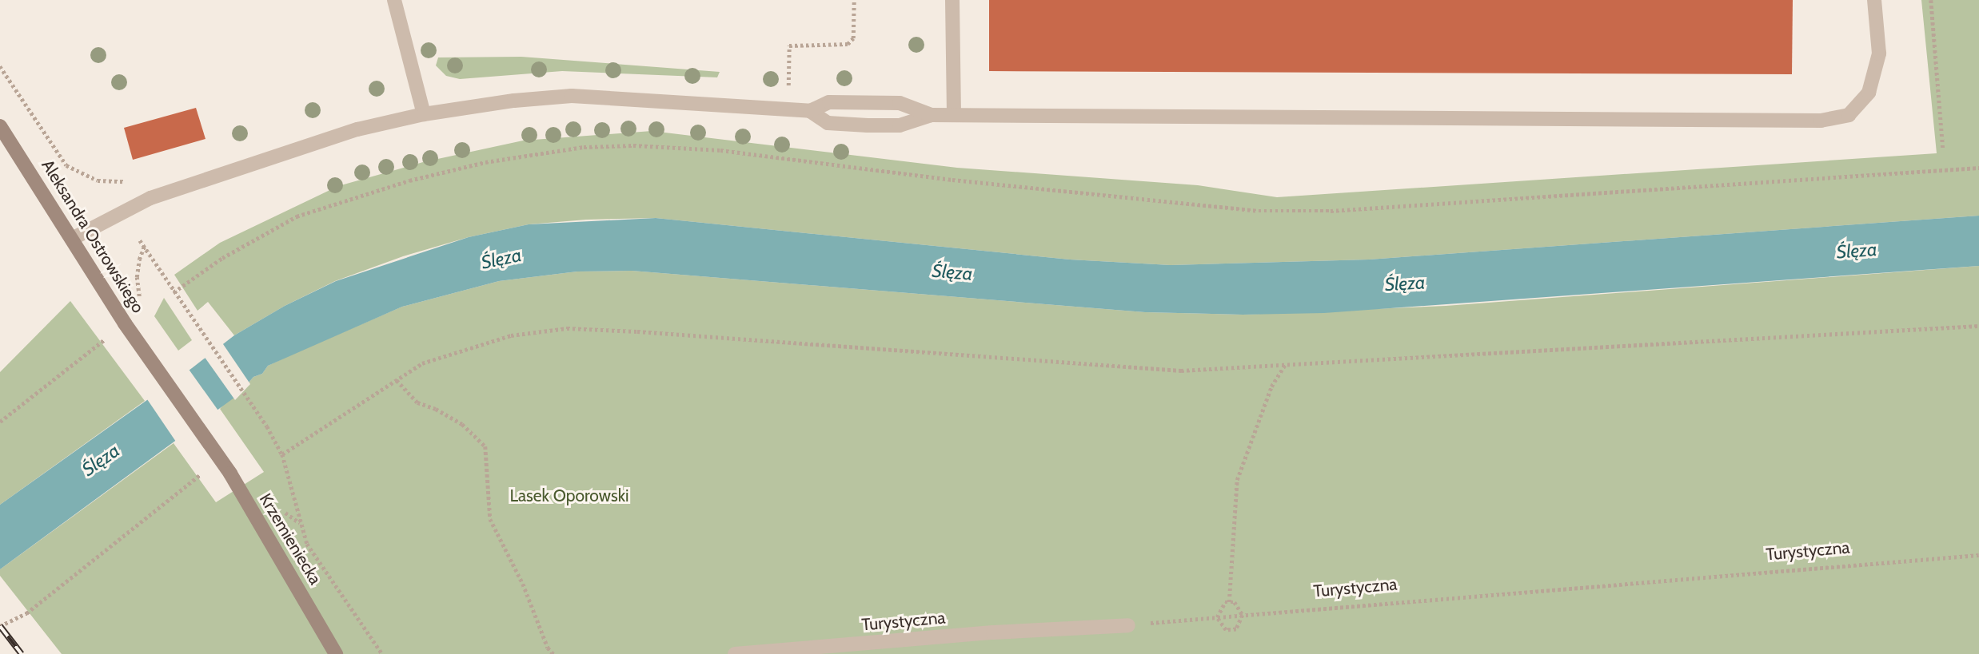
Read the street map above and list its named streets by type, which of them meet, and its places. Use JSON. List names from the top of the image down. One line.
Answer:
{"streets":{"street":["Aleksandra Ostrowskiego","Krzemieniecka"],"lane":["Turystyczna"]},"crossings":[["Aleksandra Ostrowskiego","Krzemieniecka"]],"water":["Ślęza"],"parks":["Lasek Oporowski"]}
